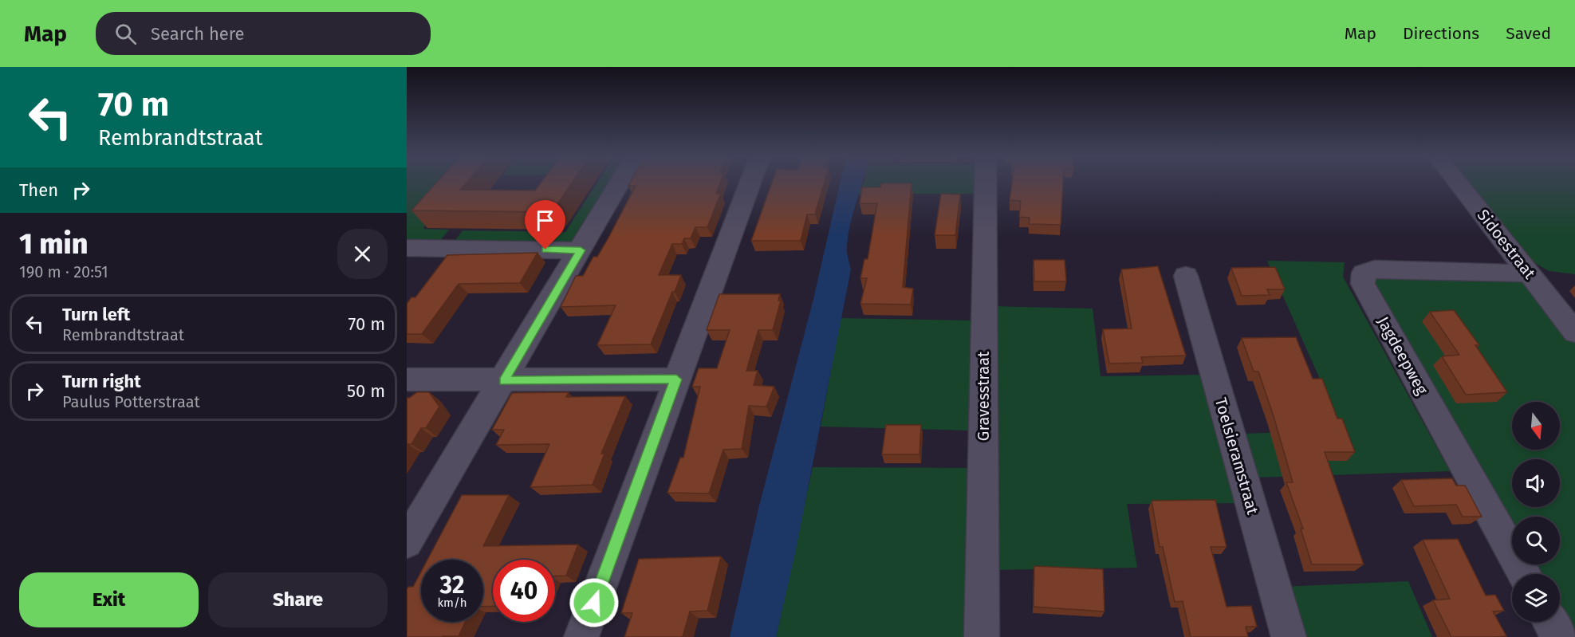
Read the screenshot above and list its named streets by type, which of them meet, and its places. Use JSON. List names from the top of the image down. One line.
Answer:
{"streets":{"street":["Sidoestraat","Jagdeepweg","Gravesstraat","Toelsieramstraat"]},"crossings":[["Sidoestraat","Jagdeepweg"]],"north":"bottom","page":{"header":"Map","search":"Search here","nav":["Map","Directions","Saved"],"turn":["70 m","Rembrandtstraat"],"then":"Then","heading":["1 min","190 m · 20:51"],"list":[{"name":"Turn left","note":"Rembrandtstraat","value":"70 m"},{"name":"Turn right","note":"Paulus Potterstraat","value":"50 m"}],"speed":"32 km/h","limit":"40","buttons":["Exit","Share"]}}
